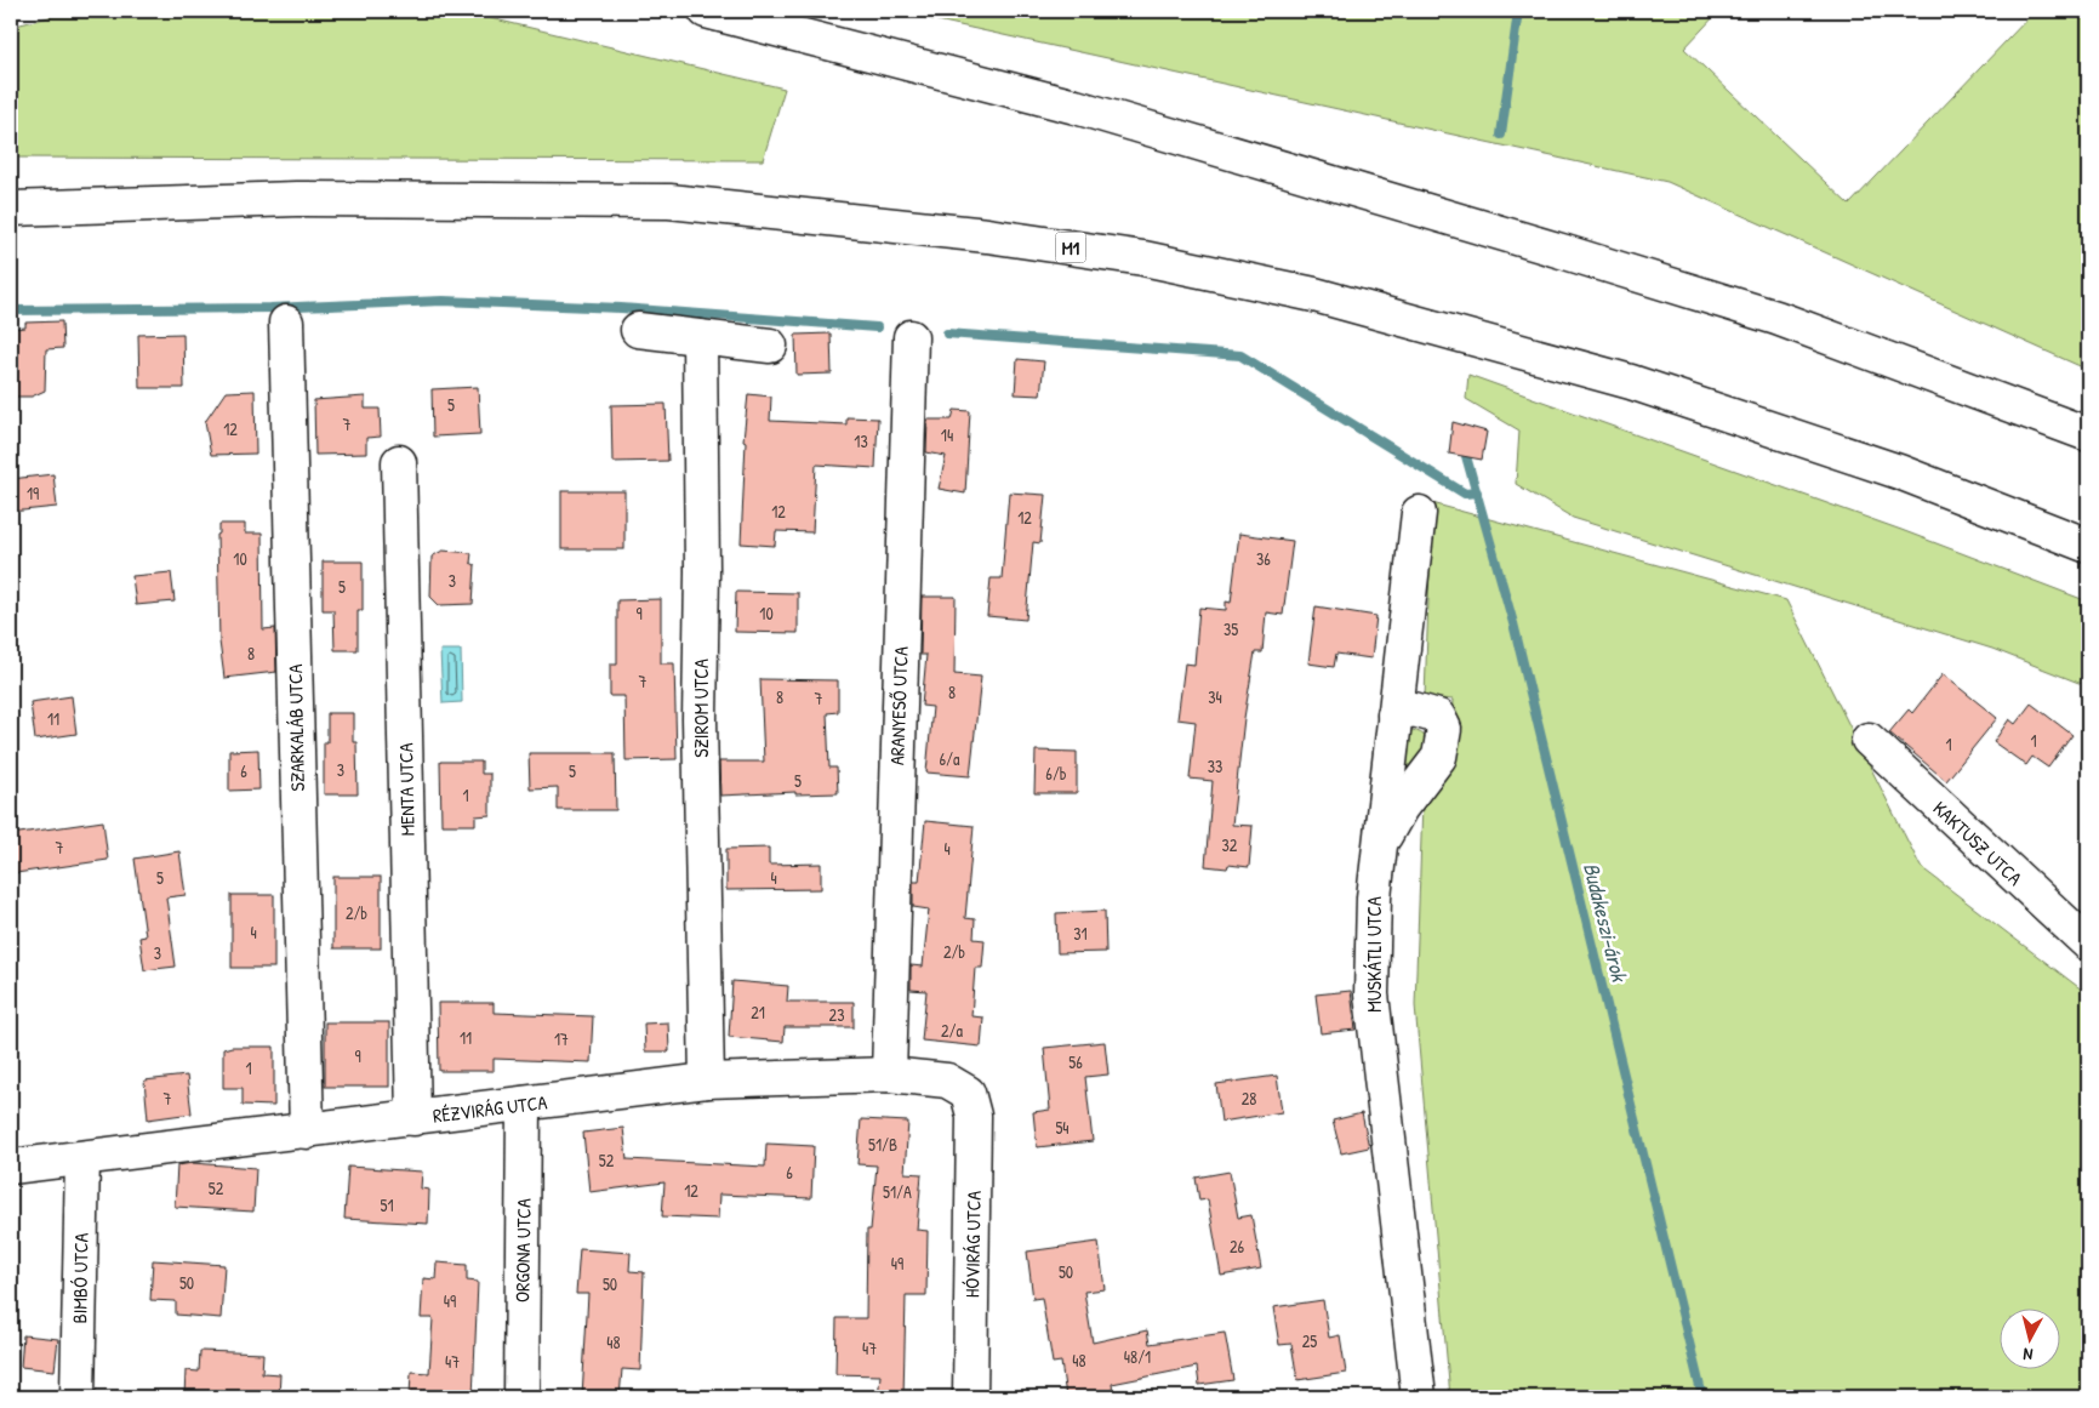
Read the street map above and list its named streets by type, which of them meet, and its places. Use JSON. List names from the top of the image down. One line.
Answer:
{"streets":{"main road":["M1","ARANYESŐ UTCA","SZIROM UTCA","SZARKALÁB UTCA","MENTA UTCA","KAKTUSZ UTCA","MUSKÁTLI UTCA","RÉZVIRÁG UTCA","HÓVIRÁG UTCA","ORGONA UTCA","BIMBÓ UTCA"]},"crossings":[["ARANYESŐ UTCA","RÉZVIRÁG UTCA"],["SZIROM UTCA","RÉZVIRÁG UTCA"],["SZARKALÁB UTCA","RÉZVIRÁG UTCA"],["MENTA UTCA","RÉZVIRÁG UTCA"],["RÉZVIRÁG UTCA","HÓVIRÁG UTCA"],["RÉZVIRÁG UTCA","ORGONA UTCA"],["RÉZVIRÁG UTCA","BIMBÓ UTCA"]],"water":["Budakeszi-árok"],"house_numbers":["5","7","12","14","13","19","12","12","10","36","3","5","9","10","35","8","7","8","8","34","7","11","1","1","6/a","33","3","6","5","6/b","5","1","32","7","4","5","4","2/b","4","31","2/b","3","21","23","2/a","11","17","9","56","1","7","28","54","51/B","52","6","52","12","51/A","51","26","49","50","50","50","49","25","48","47","48/1","48","47"],"north":"bottom"}
